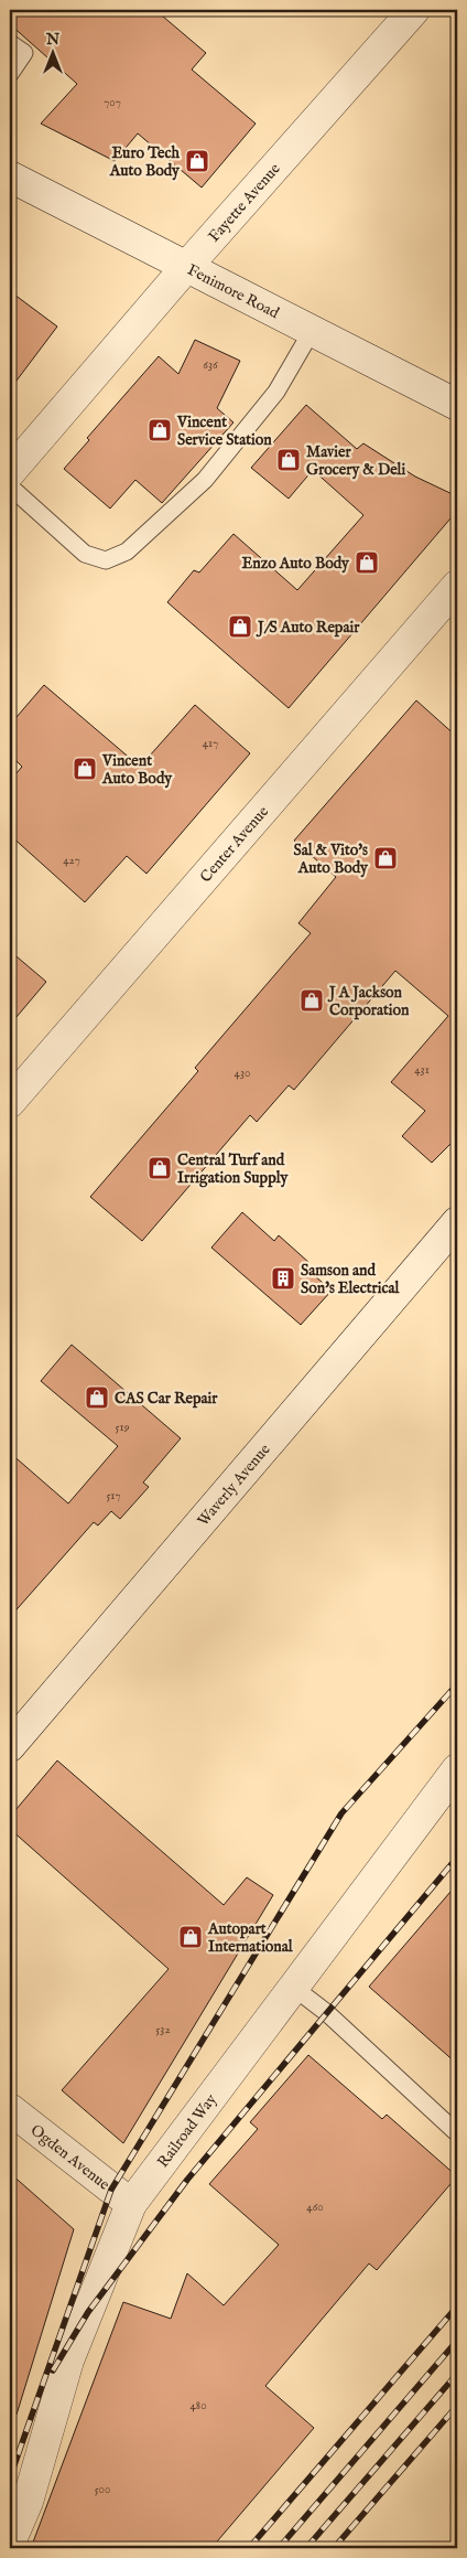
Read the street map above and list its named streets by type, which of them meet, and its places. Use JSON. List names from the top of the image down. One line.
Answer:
{"streets":{"street":["Fayette Avenue","Fenimore Road","Center Avenue","Waverly Avenue","Railroad Way","Ogden Avenue"]},"crossings":[["Fayette Avenue","Fenimore Road"],["Railroad Way","Ogden Avenue"]],"places":{"shop":["Euro Tech Auto Body","Vincent Service Station","Mavier Grocery & Deli","Enzo Auto Body","J/S Auto Repair","Vincent Auto Body","Sal & Vito's Auto Body","J A Jackson Corporation","Central Turf and Irrigation Supply","CAS Car Repair","Autopart International"],"building":["Samson and Son's Electrical"]},"house_numbers":["707","636","417","427","431","430","519","517","532","460","480","500"],"north":"top"}
